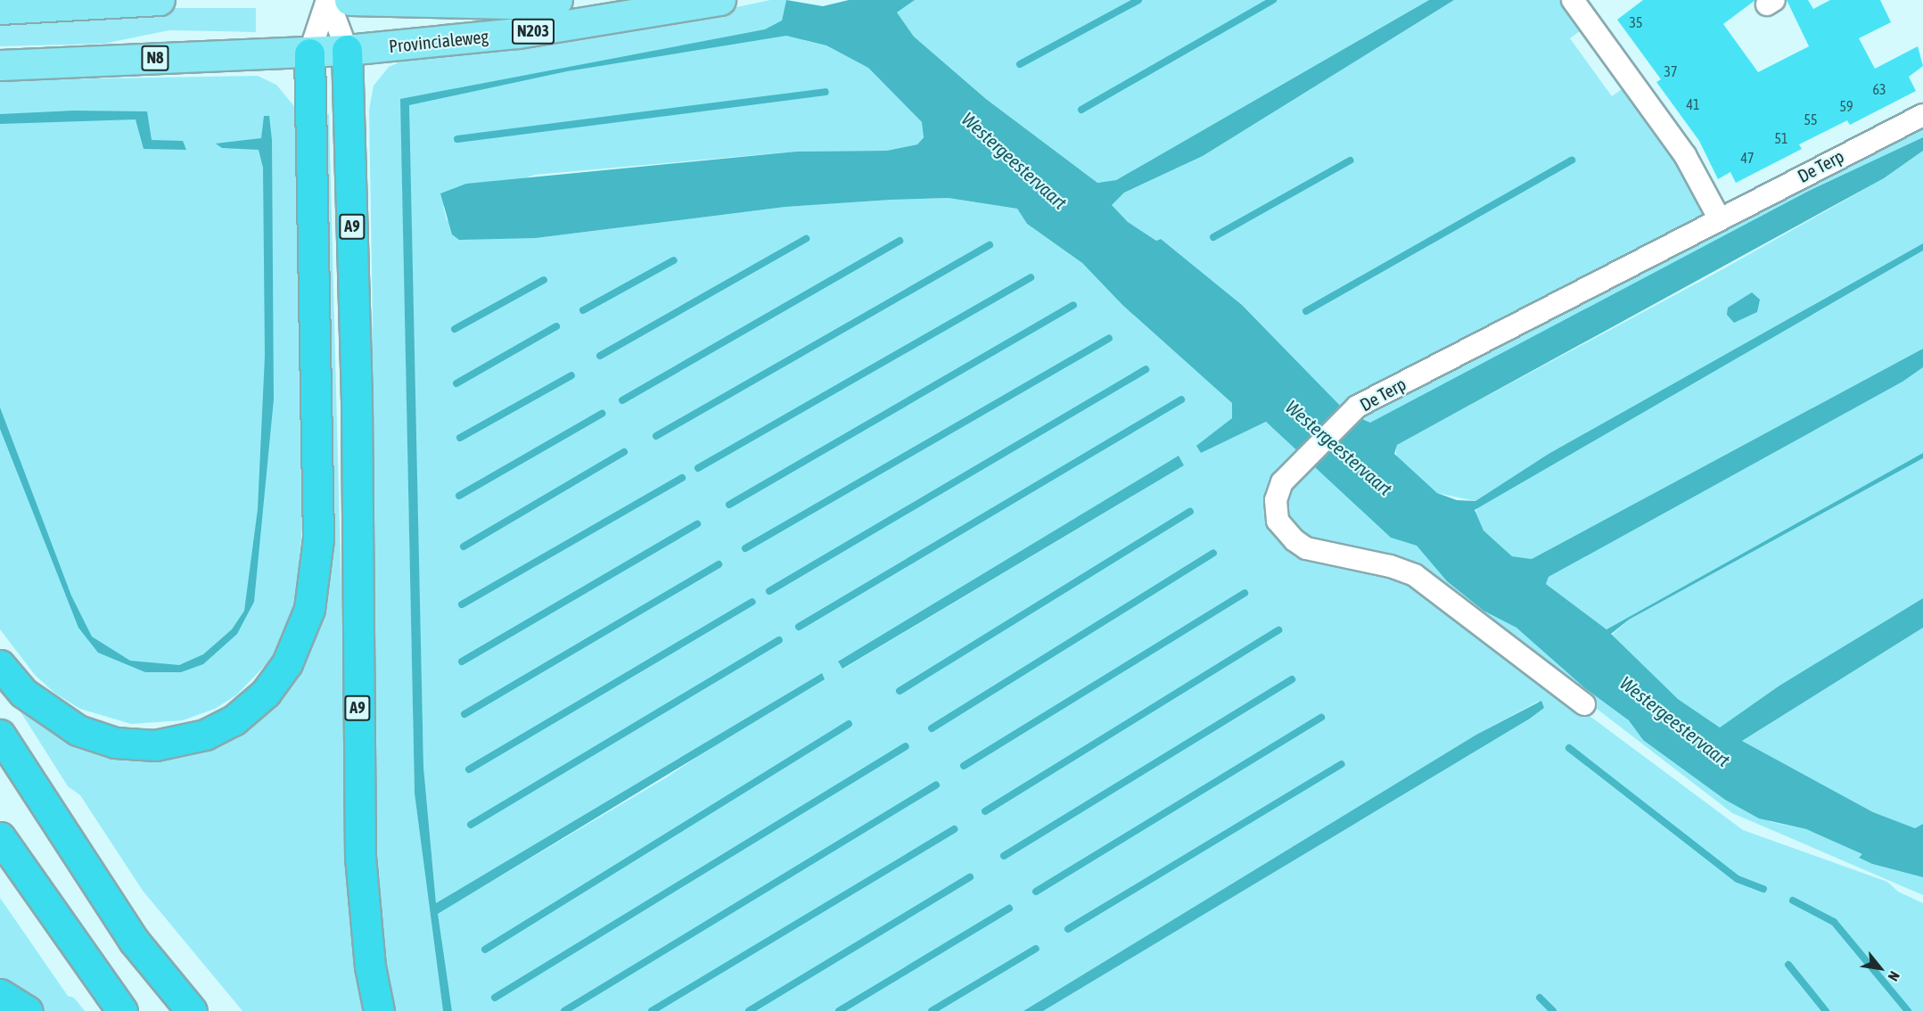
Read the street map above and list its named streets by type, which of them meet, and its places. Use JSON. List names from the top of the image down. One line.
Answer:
{"streets":{"highway":["A9"],"main road":["N203","Provincialeweg","N8"],"street":["De Terp"]},"crossings":[["Provincialeweg","A9"]],"water":["Westergeestervaart"],"house_numbers":["35","37","63","41","59","55","51","47"],"north":"bottom right"}
